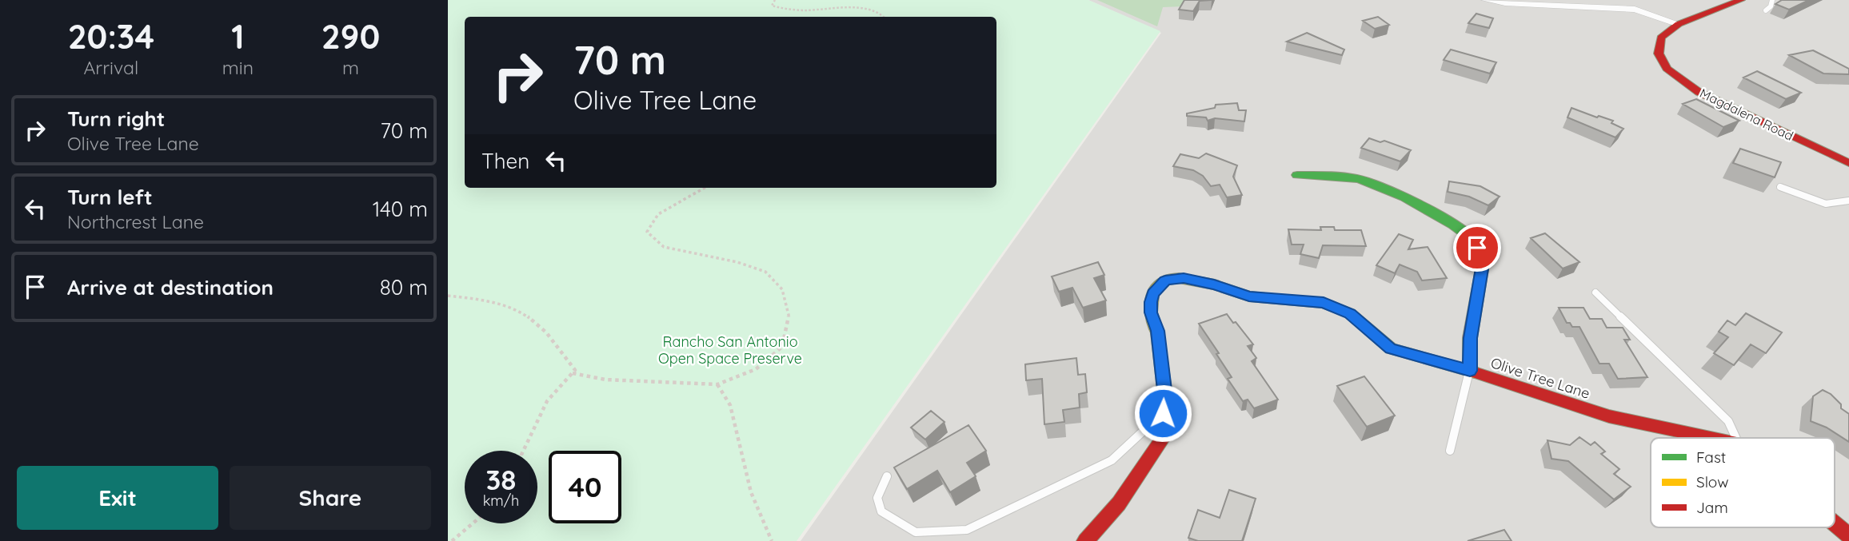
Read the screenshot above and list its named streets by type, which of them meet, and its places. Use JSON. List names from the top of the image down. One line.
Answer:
{"streets":{"street":["Magdalena Road","Olive Tree Lane"]},"parks":["Rancho San Antonio Open Space Preserve"],"legend":["Fast","Slow","Jam"],"page":{"eta":["20:34","Arrival","1","min","290","m"],"turn":["70 m","Olive Tree Lane"],"list":[{"name":"Turn right","note":"Olive Tree Lane","value":"70 m"},{"name":"Turn left","note":"Northcrest Lane","value":"140 m"},{"name":"Arrive at destination","value":"80 m"}],"then":"Then","speed":"38 km/h","limit":"40","buttons":["Exit","Share"]}}
